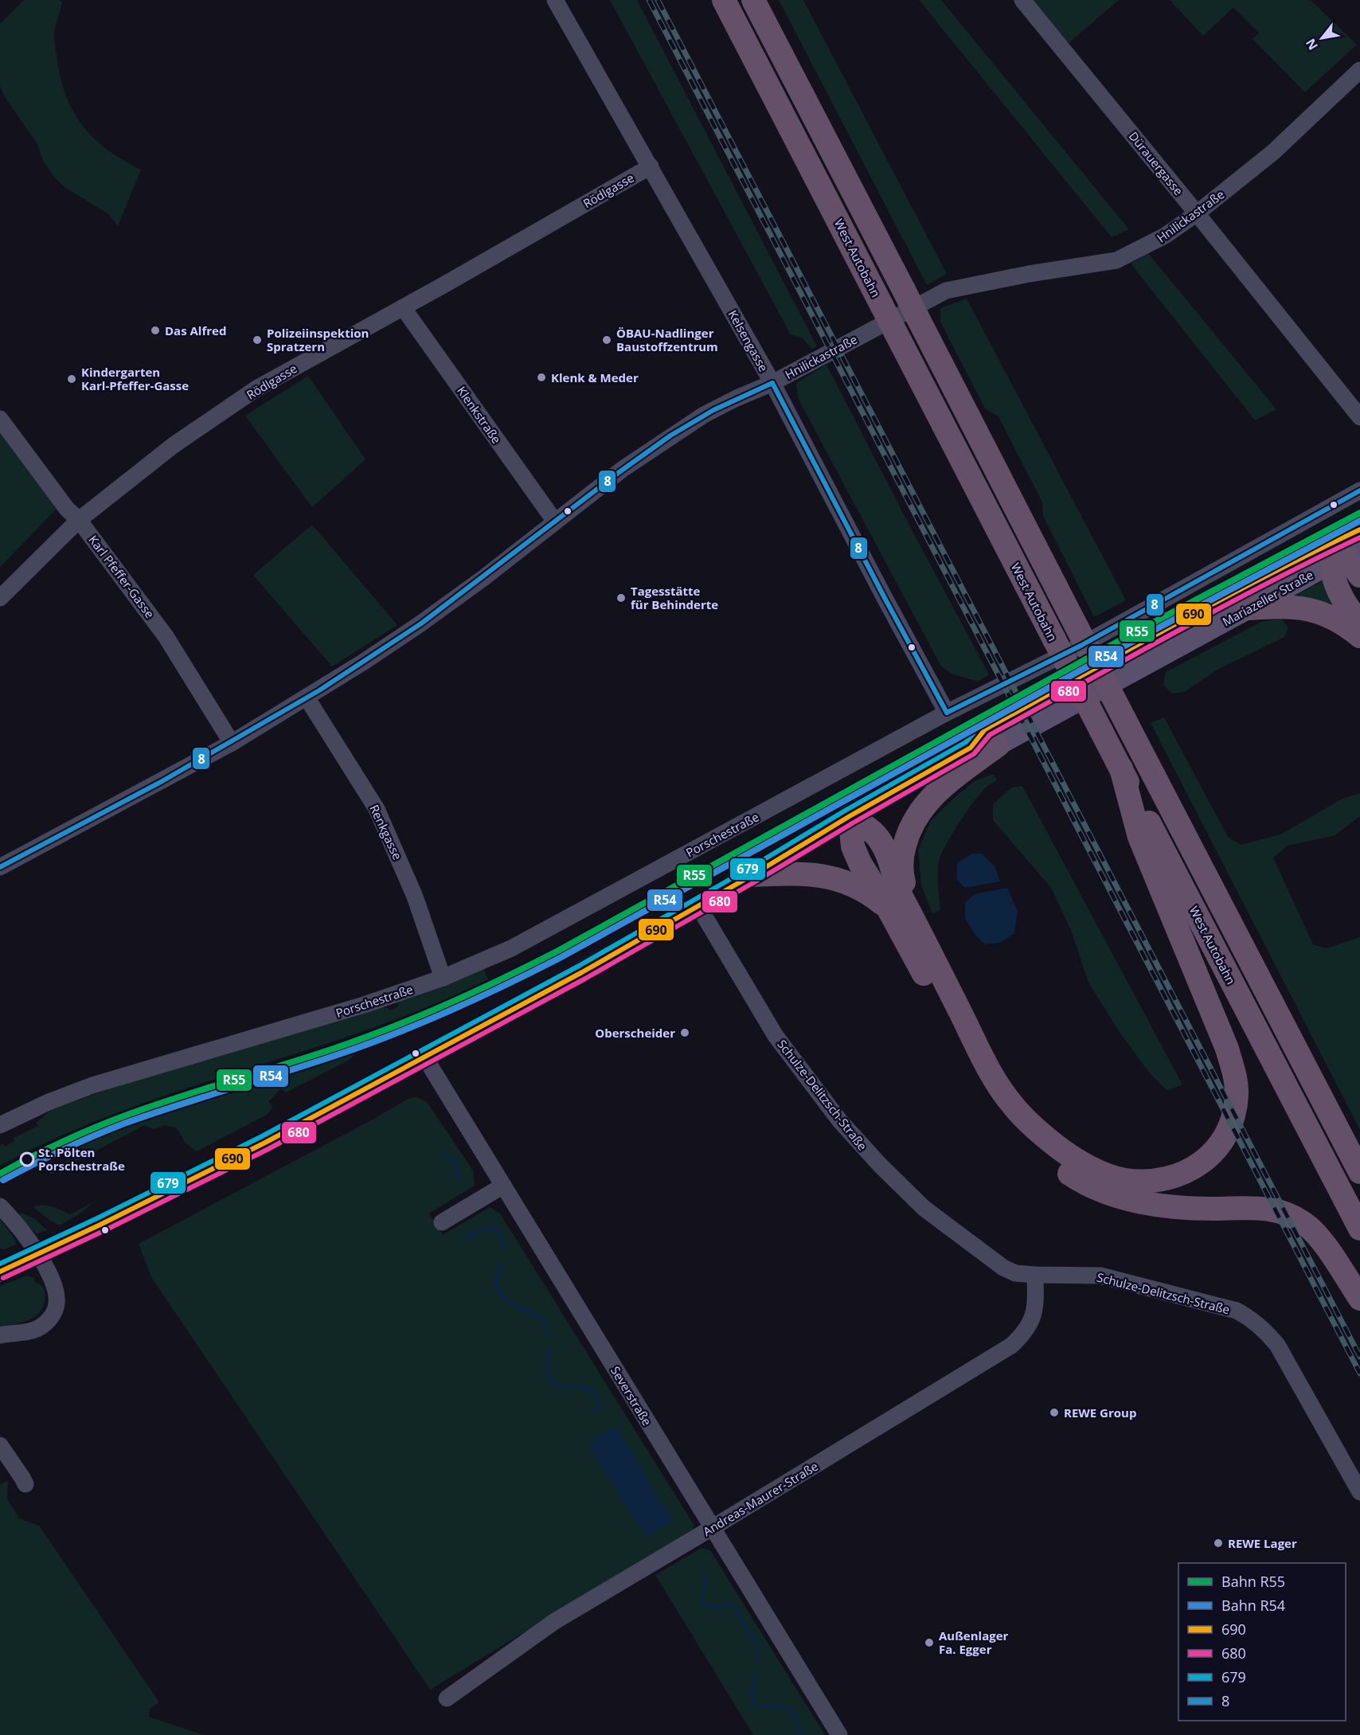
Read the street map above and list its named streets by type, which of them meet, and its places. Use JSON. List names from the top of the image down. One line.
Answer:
{"streets":{"highway":["West Autobahn"],"main road":["Mariazeller Straße"],"street":["Dürauergasse","Rödlgasse","Hnilickastraße","Kelsengasse","Klenkstraße","Karl Pfeffer-Gasse","Renkgasse","Porschestraße","Schulze-Delitzsch-Straße","Severstraße","Andreas-Maurer-Straße"]},"crossings":[["Dürauergasse","Hnilickastraße"],["Rödlgasse","Kelsengasse"],["Rödlgasse","Klenkstraße"],["Rödlgasse","Karl Pfeffer-Gasse"],["Hnilickastraße","Kelsengasse"],["Hnilickastraße","Klenkstraße"],["Hnilickastraße","Karl Pfeffer-Gasse"],["Hnilickastraße","Renkgasse"],["Kelsengasse","Porschestraße"],["Mariazeller Straße","Schulze-Delitzsch-Straße"],["Mariazeller Straße","Severstraße"],["Renkgasse","Porschestraße"],["Schulze-Delitzsch-Straße","Andreas-Maurer-Straße"],["Severstraße","Andreas-Maurer-Straße"]],"places":["Das Alfred","Polizeiinspektion Spratzern","ÖBAU-Nadlinger Baustoffzentrum","Klenk & Meder","Kindergarten Karl-Pfeffer-Gasse","Tagesstätte für Behinderte","Oberscheider","St. Pölten Porschestraße","REWE Group","REWE Lager","Außenlager Fa. Egger"],"lines":["transit line 8","rail line R55","rail line R54","transit line 679","transit line 690","transit line 680"],"legend":["Bahn R55","Bahn R54","690","680","679","8"],"north":"bottom left"}
